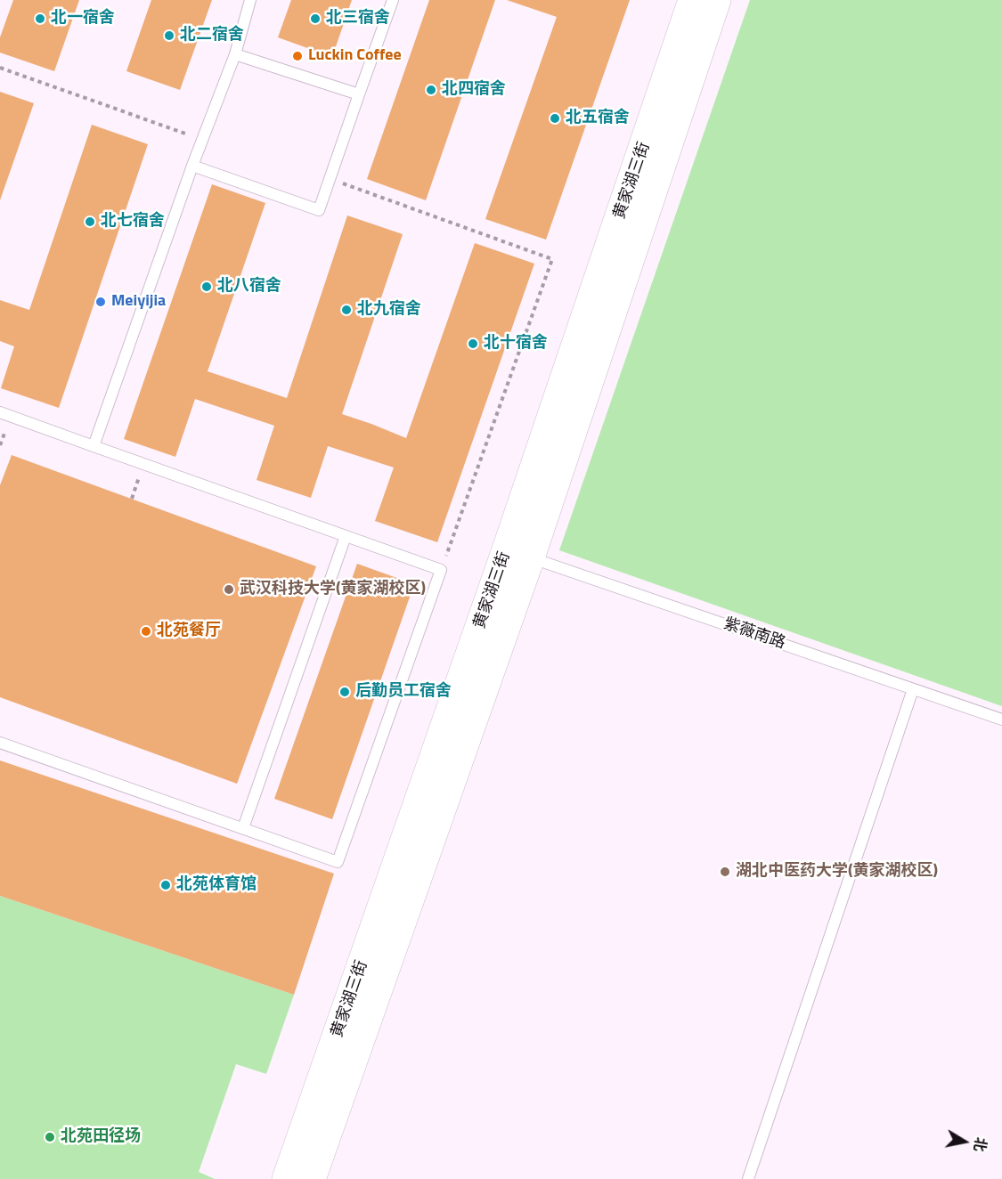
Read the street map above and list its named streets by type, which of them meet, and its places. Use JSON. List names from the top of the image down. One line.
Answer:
{"streets":{"street":["黄家湖三街"],"lane":["紫薇南路"]},"crossings":[["黄家湖三街","紫薇南路"]],"places":["北一宿舍","北三宿舍","北二宿舍","Luckin Coffee","北四宿舍","北五宿舍","北七宿舍","北八宿舍","Meiyijia","北九宿舍","北十宿舍","武汉科技大学(黄家湖校区)","北苑餐厅","后勤员工宿舍","湖北中医药大学(黄家湖校区)","北苑体育馆","北苑田径场"],"north":"right"}
